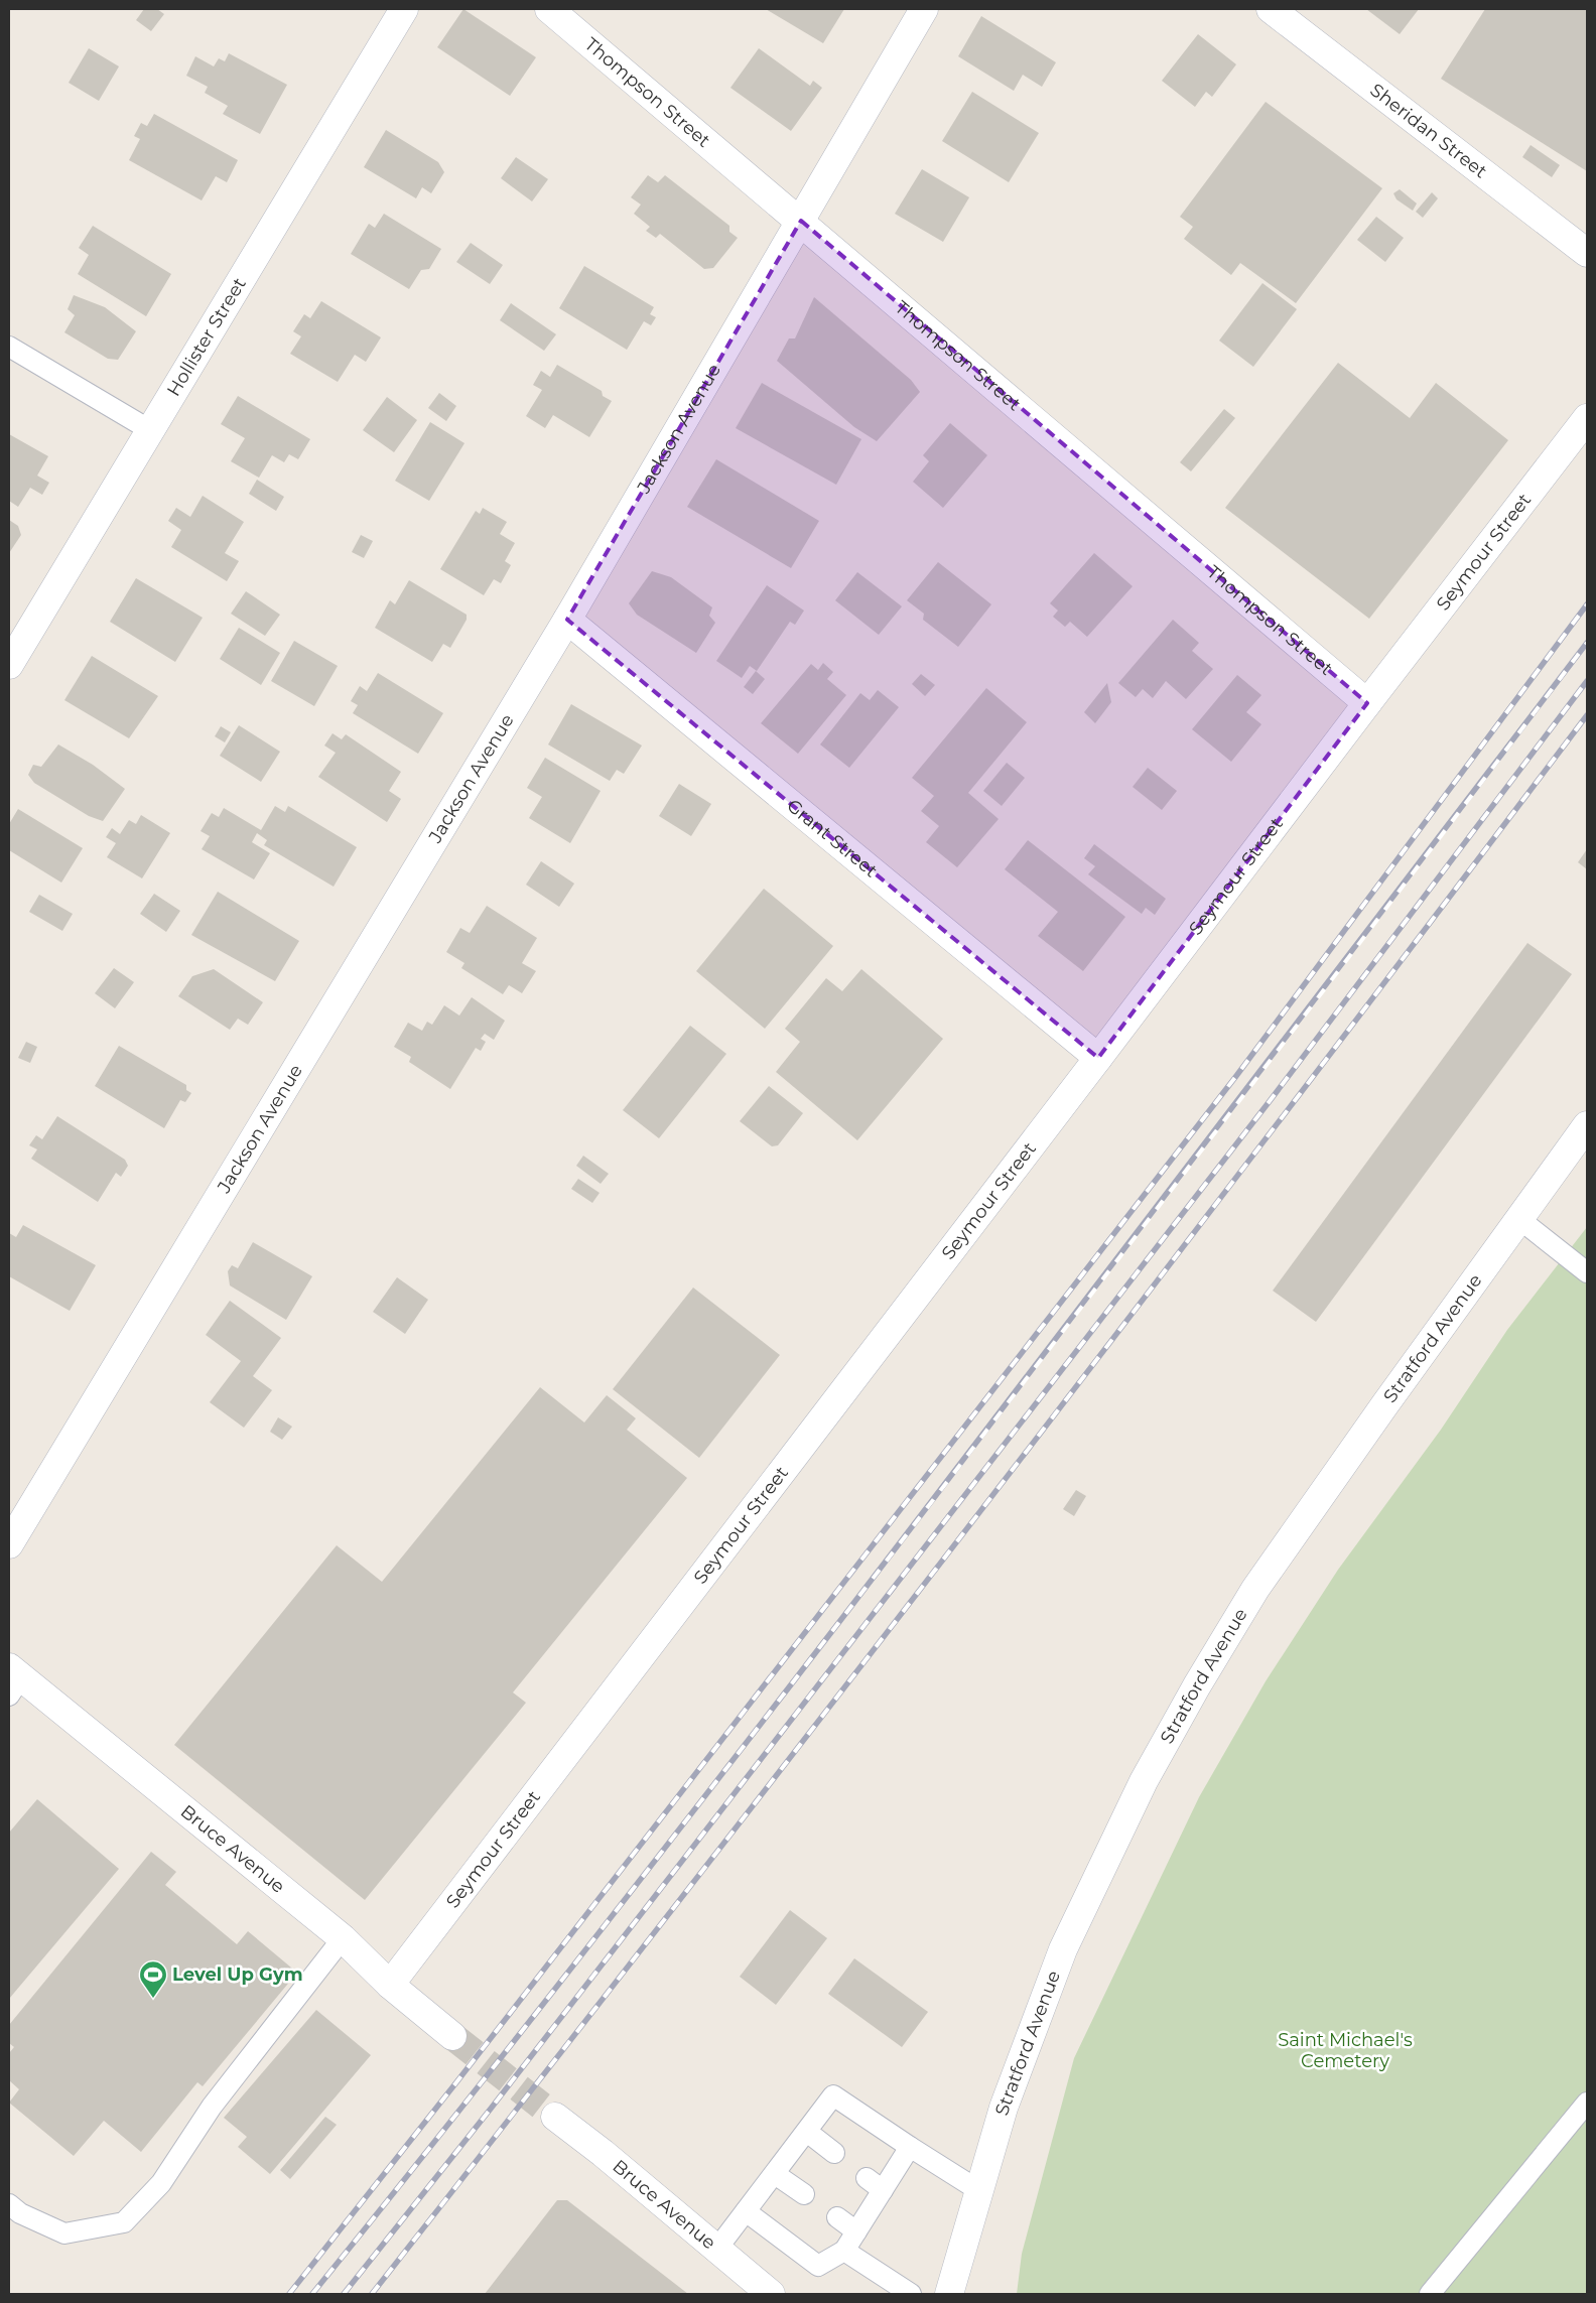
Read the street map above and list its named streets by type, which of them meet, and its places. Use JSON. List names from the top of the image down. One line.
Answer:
{"streets":{"street":["Thompson Street","Sheridan Street","Hollister Street","Jackson Avenue","Seymour Street","Grant Street","Stratford Avenue","Bruce Avenue"]},"crossings":[["Thompson Street","Jackson Avenue"],["Thompson Street","Seymour Street"],["Jackson Avenue","Grant Street"],["Seymour Street","Grant Street"],["Seymour Street","Bruce Avenue"]],"parks":["Saint Michael's Cemetery"],"places":{"sports":["Level Up Gym"]}}
